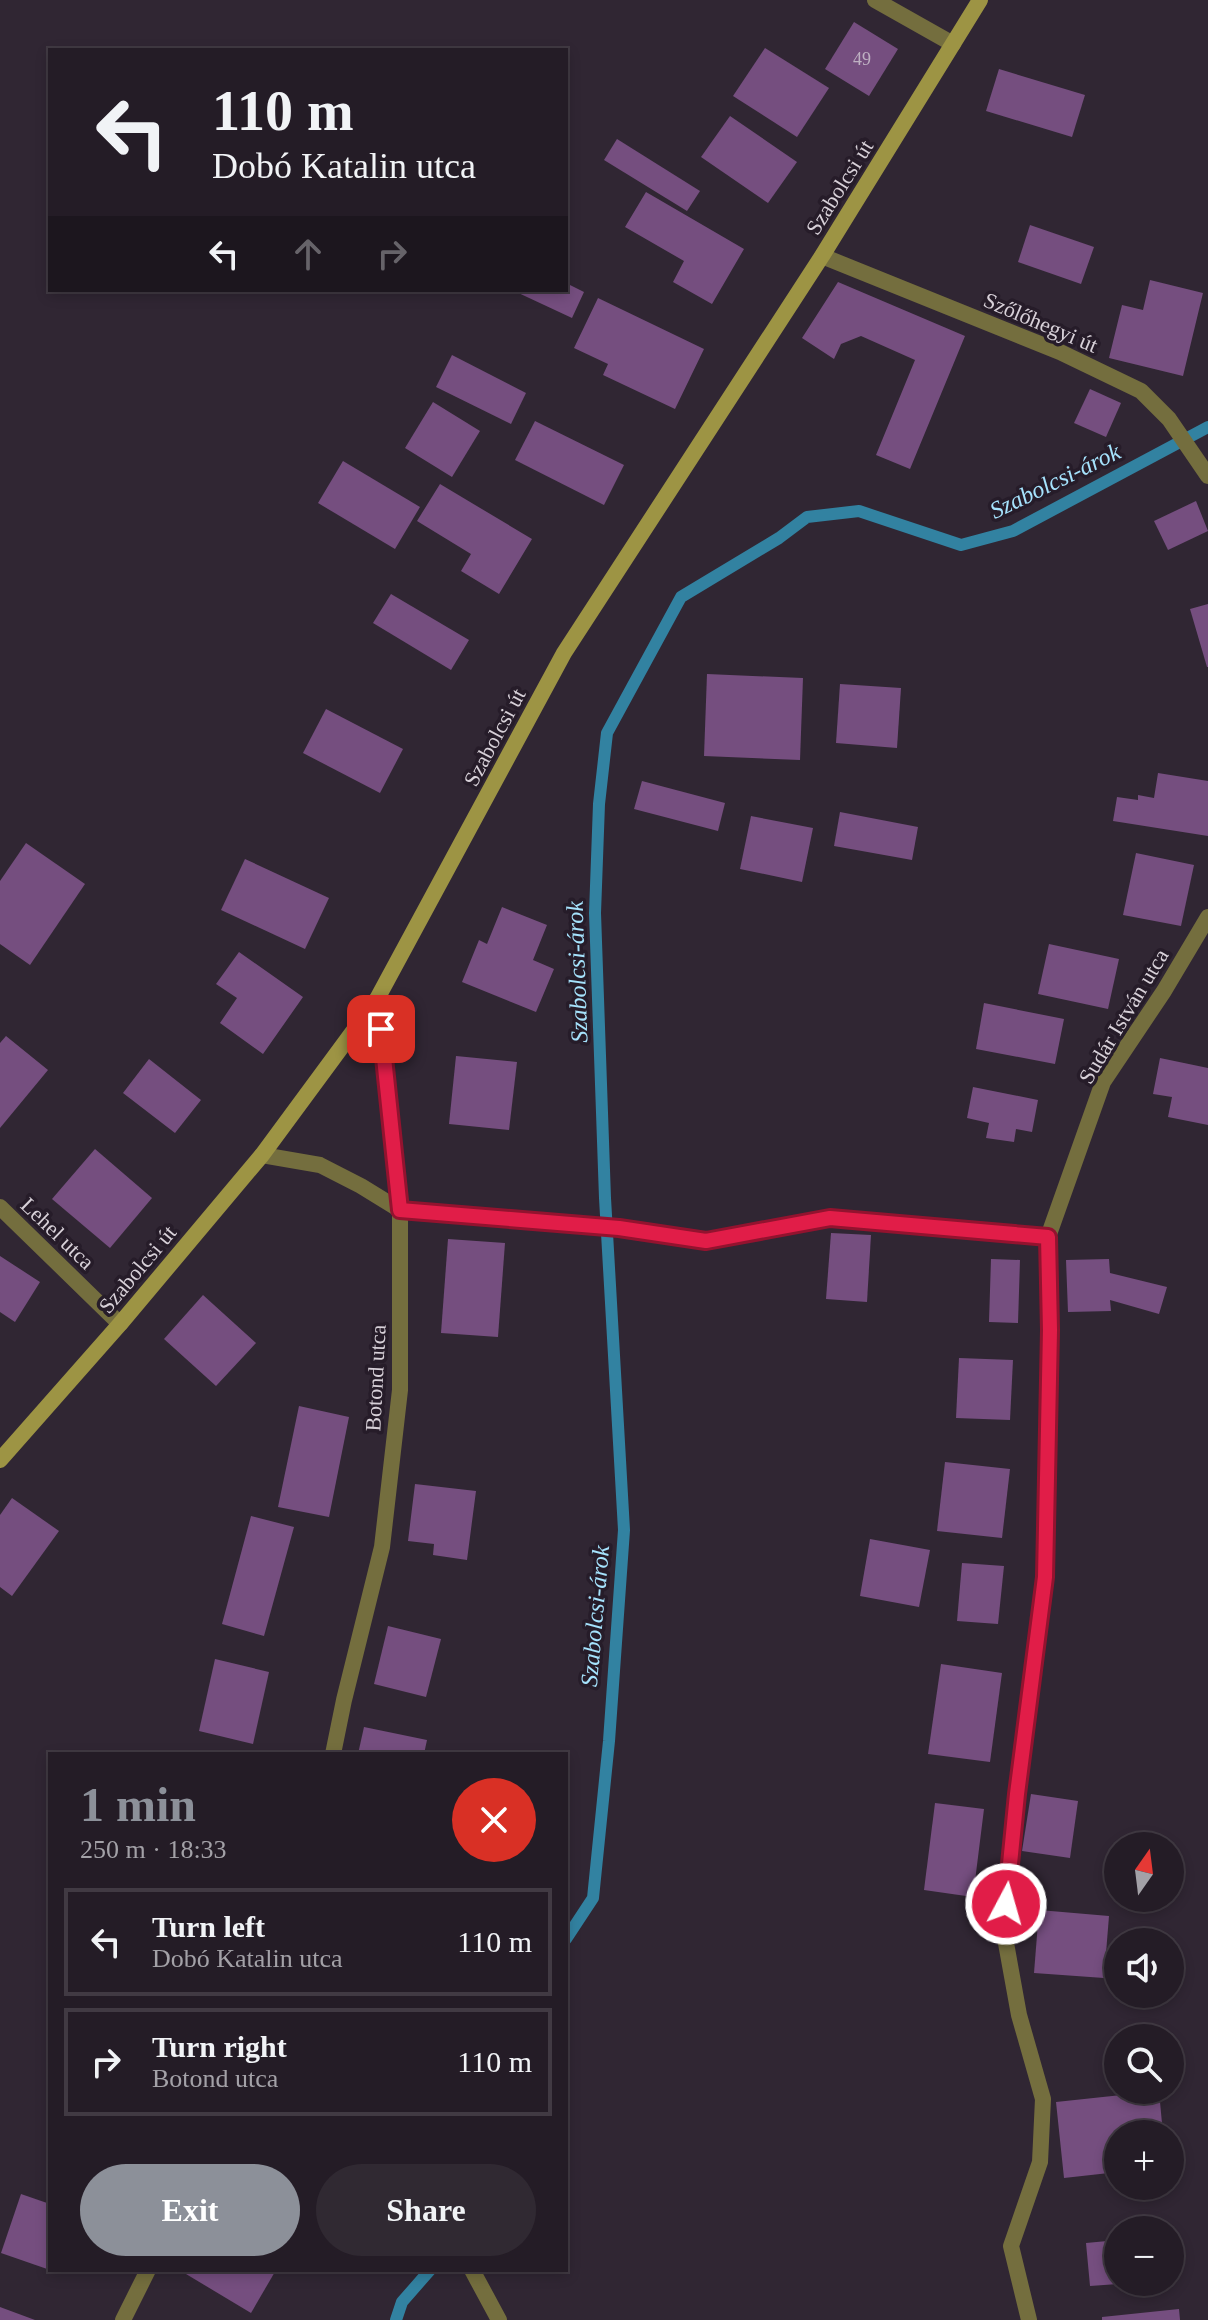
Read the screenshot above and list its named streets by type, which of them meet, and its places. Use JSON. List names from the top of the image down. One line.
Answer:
{"streets":{"street":["Szabolcsi út","Szőlőhegyi út","Sudár István utca","Lehel utca","Botond utca"]},"crossings":[["Szabolcsi út","Szőlőhegyi út"],["Szabolcsi út","Lehel utca"],["Szabolcsi út","Botond utca"]],"water":["Szabolcsi-árok"],"house_numbers":["49"],"north":"top","page":{"turn":["110 m","Dobó Katalin utca"],"heading":["1 min","250 m · 18:33"],"map_buttons":["+","−"],"list":[{"name":"Turn left","note":"Dobó Katalin utca","value":"110 m"},{"name":"Turn right","note":"Botond utca","value":"110 m"}],"buttons":["Exit","Share"]}}
